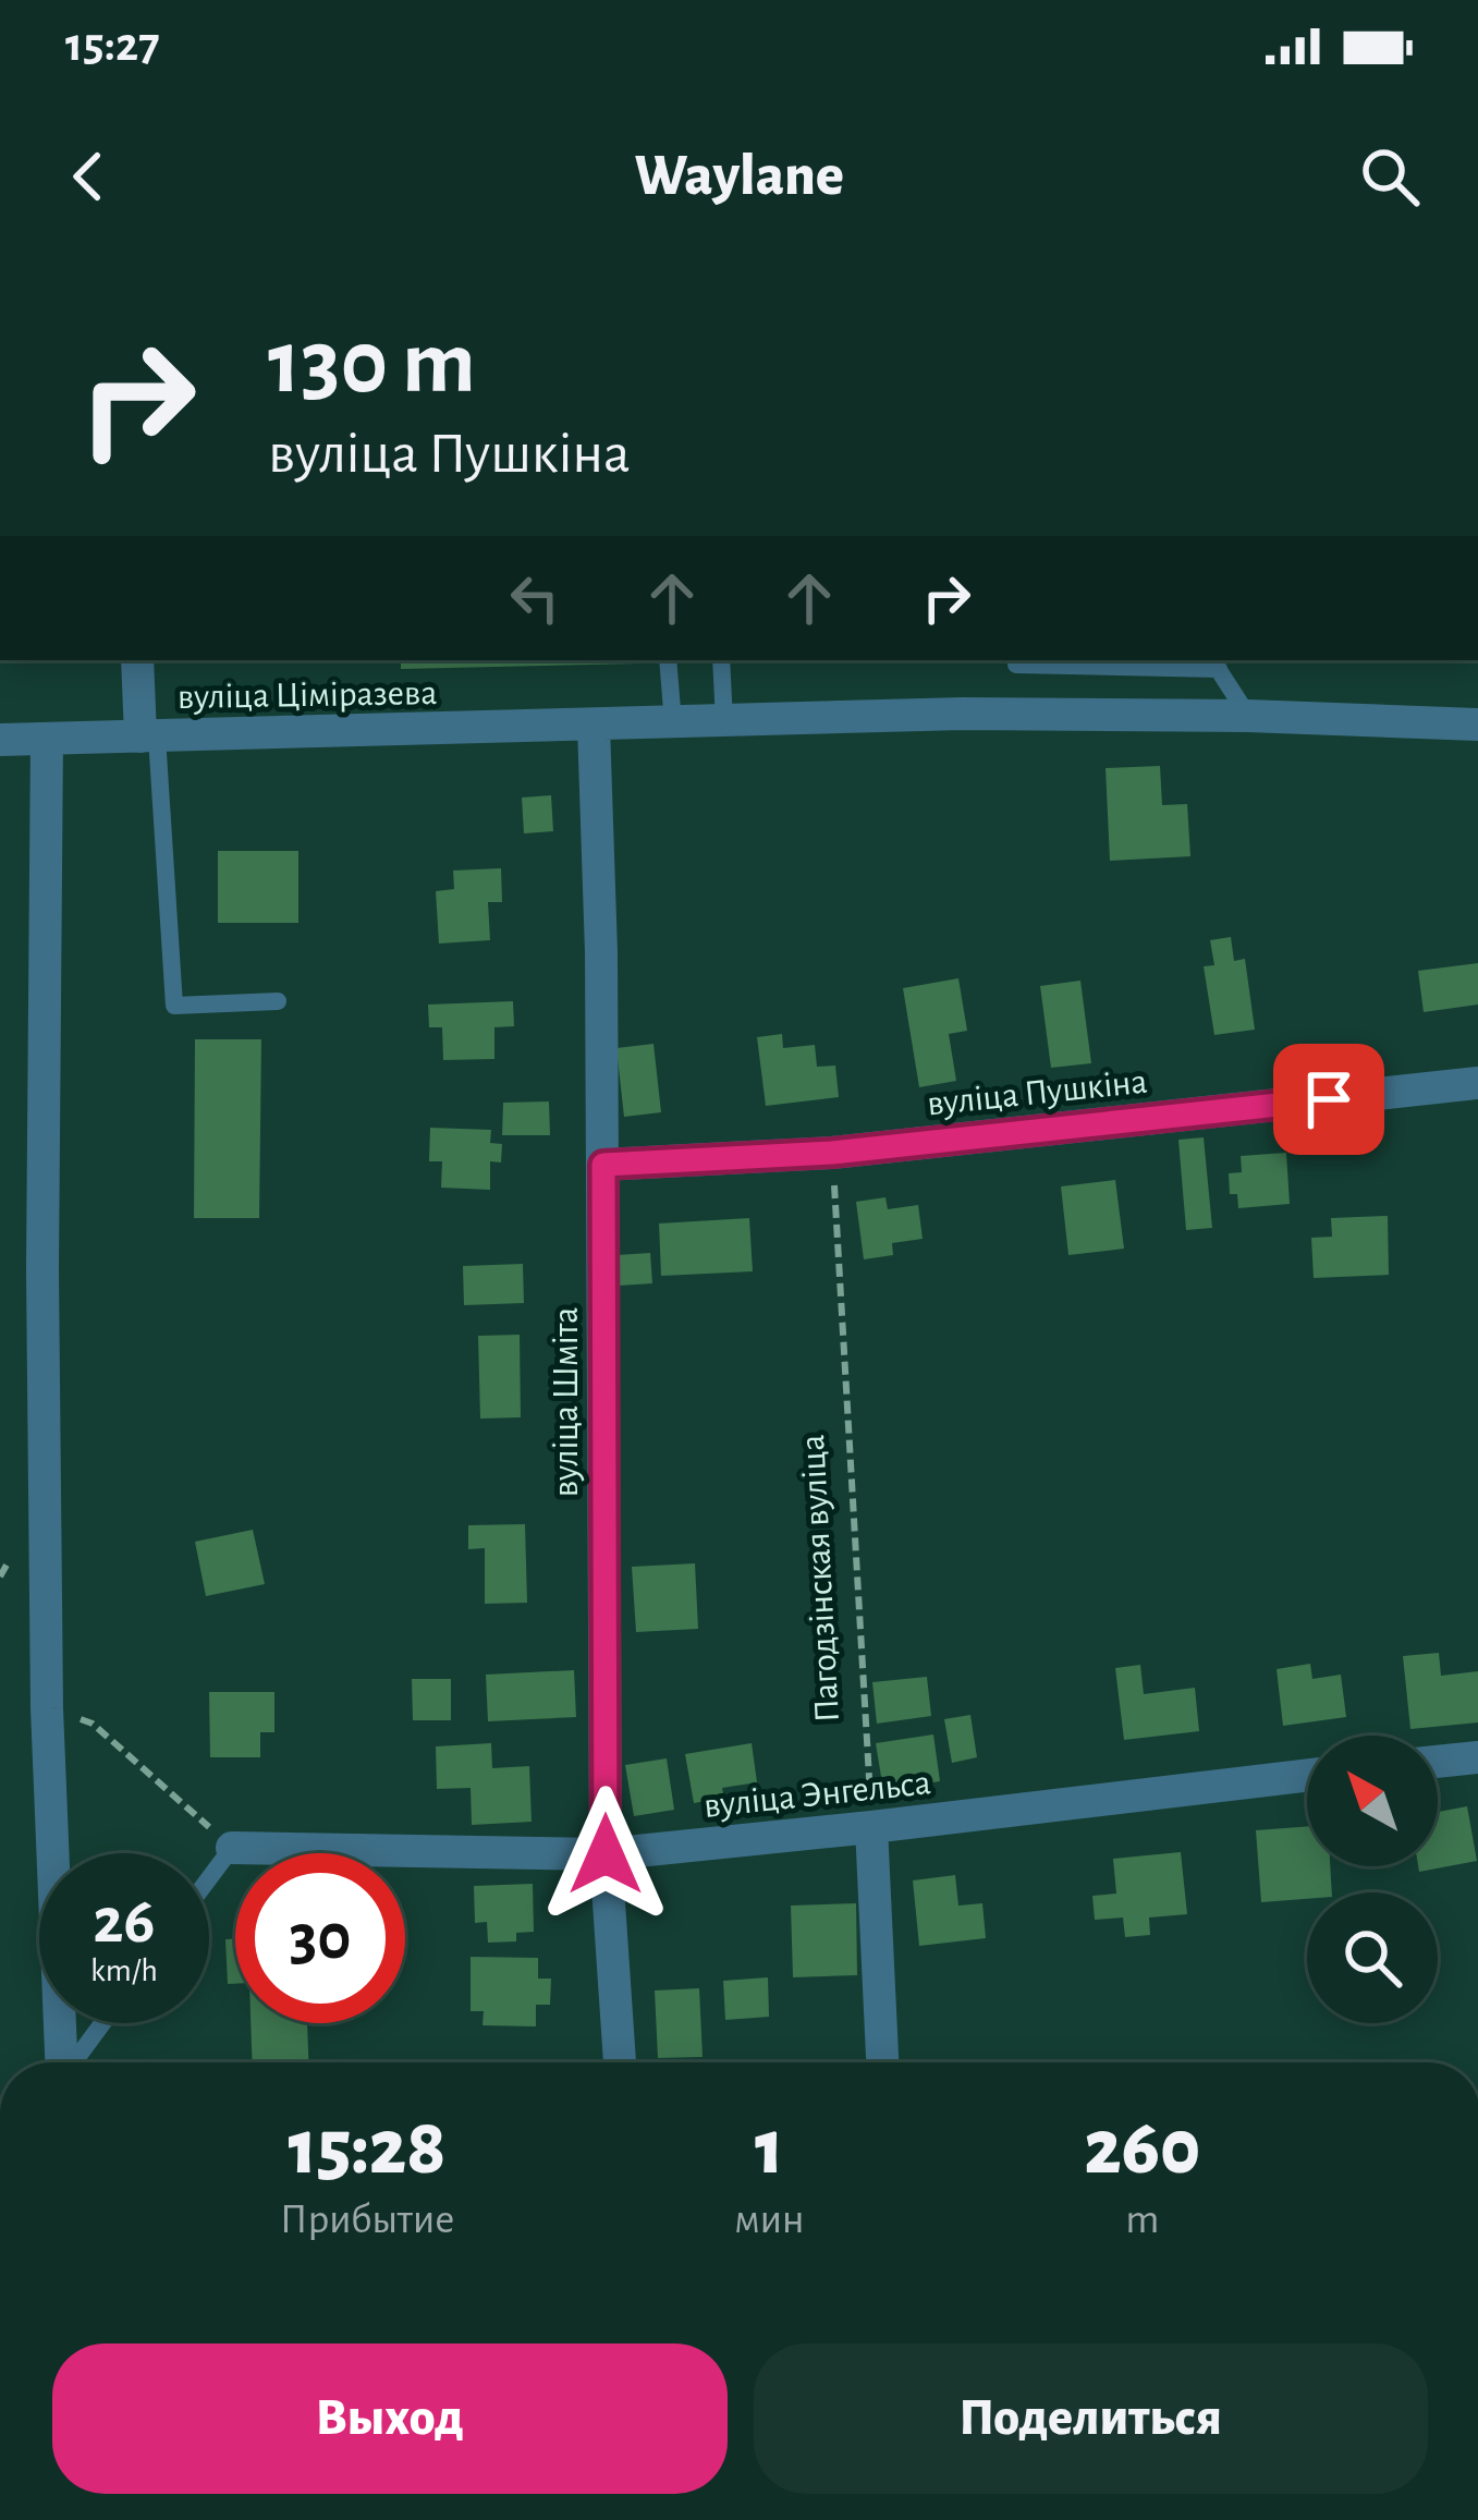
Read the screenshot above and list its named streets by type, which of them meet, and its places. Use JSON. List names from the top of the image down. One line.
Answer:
{"streets":{"street":["вуліца Ціміразева","вуліца Пушкіна","вуліца Шміта","вуліца Энгельса"],"path":["Пагодзінская вуліца"]},"crossings":[["вуліца Ціміразева","вуліца Шміта"],["вуліца Пушкіна","вуліца Шміта"],["вуліца Пушкіна","Пагодзінская вуліца"],["вуліца Шміта","вуліца Энгельса"],["Пагодзінская вуліца","вуліца Энгельса"]],"north":"top left","page":{"status":"15:27","header":"Waylane","turn":["130 m","вуліца Пушкіна"],"speed":"26 km/h","limit":"30","eta":["15:28","Прибытие","1","мин","260","m"],"buttons":["Выход","Поделиться"]}}
